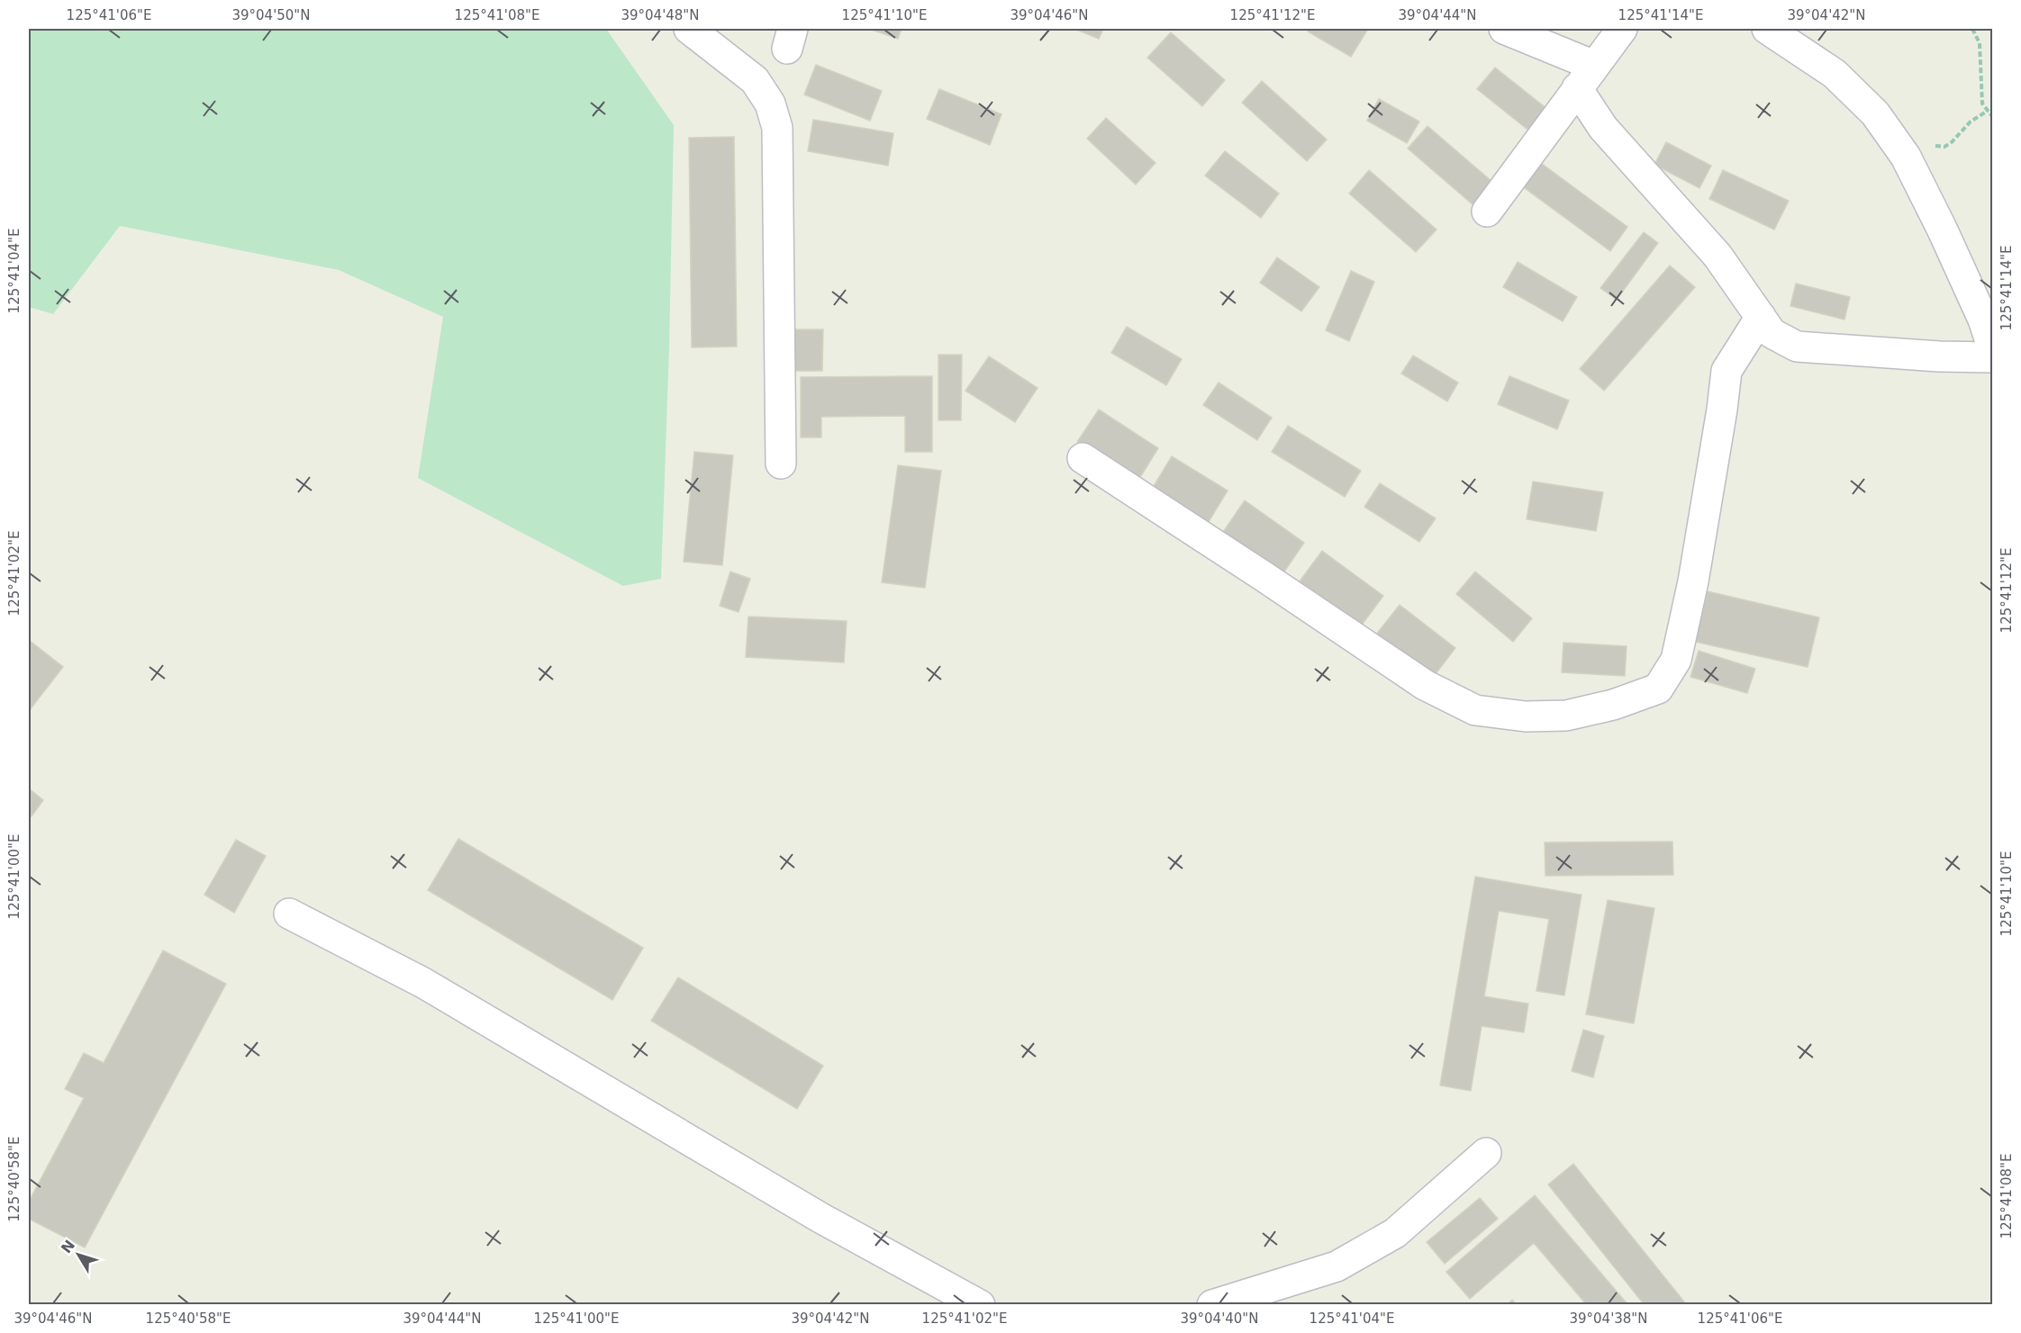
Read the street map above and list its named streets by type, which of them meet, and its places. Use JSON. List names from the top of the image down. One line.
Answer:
{"north":"top left","coordinates":["125°41'06\"E","39°04'50\"N","125°41'08\"E","39°04'48\"N","125°41'10\"E","39°04'46\"N","125°41'12\"E","39°04'44\"N","125°41'14\"E","39°04'42\"N","125°41'04\"E","125°41'02\"E","125°41'00\"E","125°40'58\"E","39°04'40\"N","39°04'38\"N"]}
